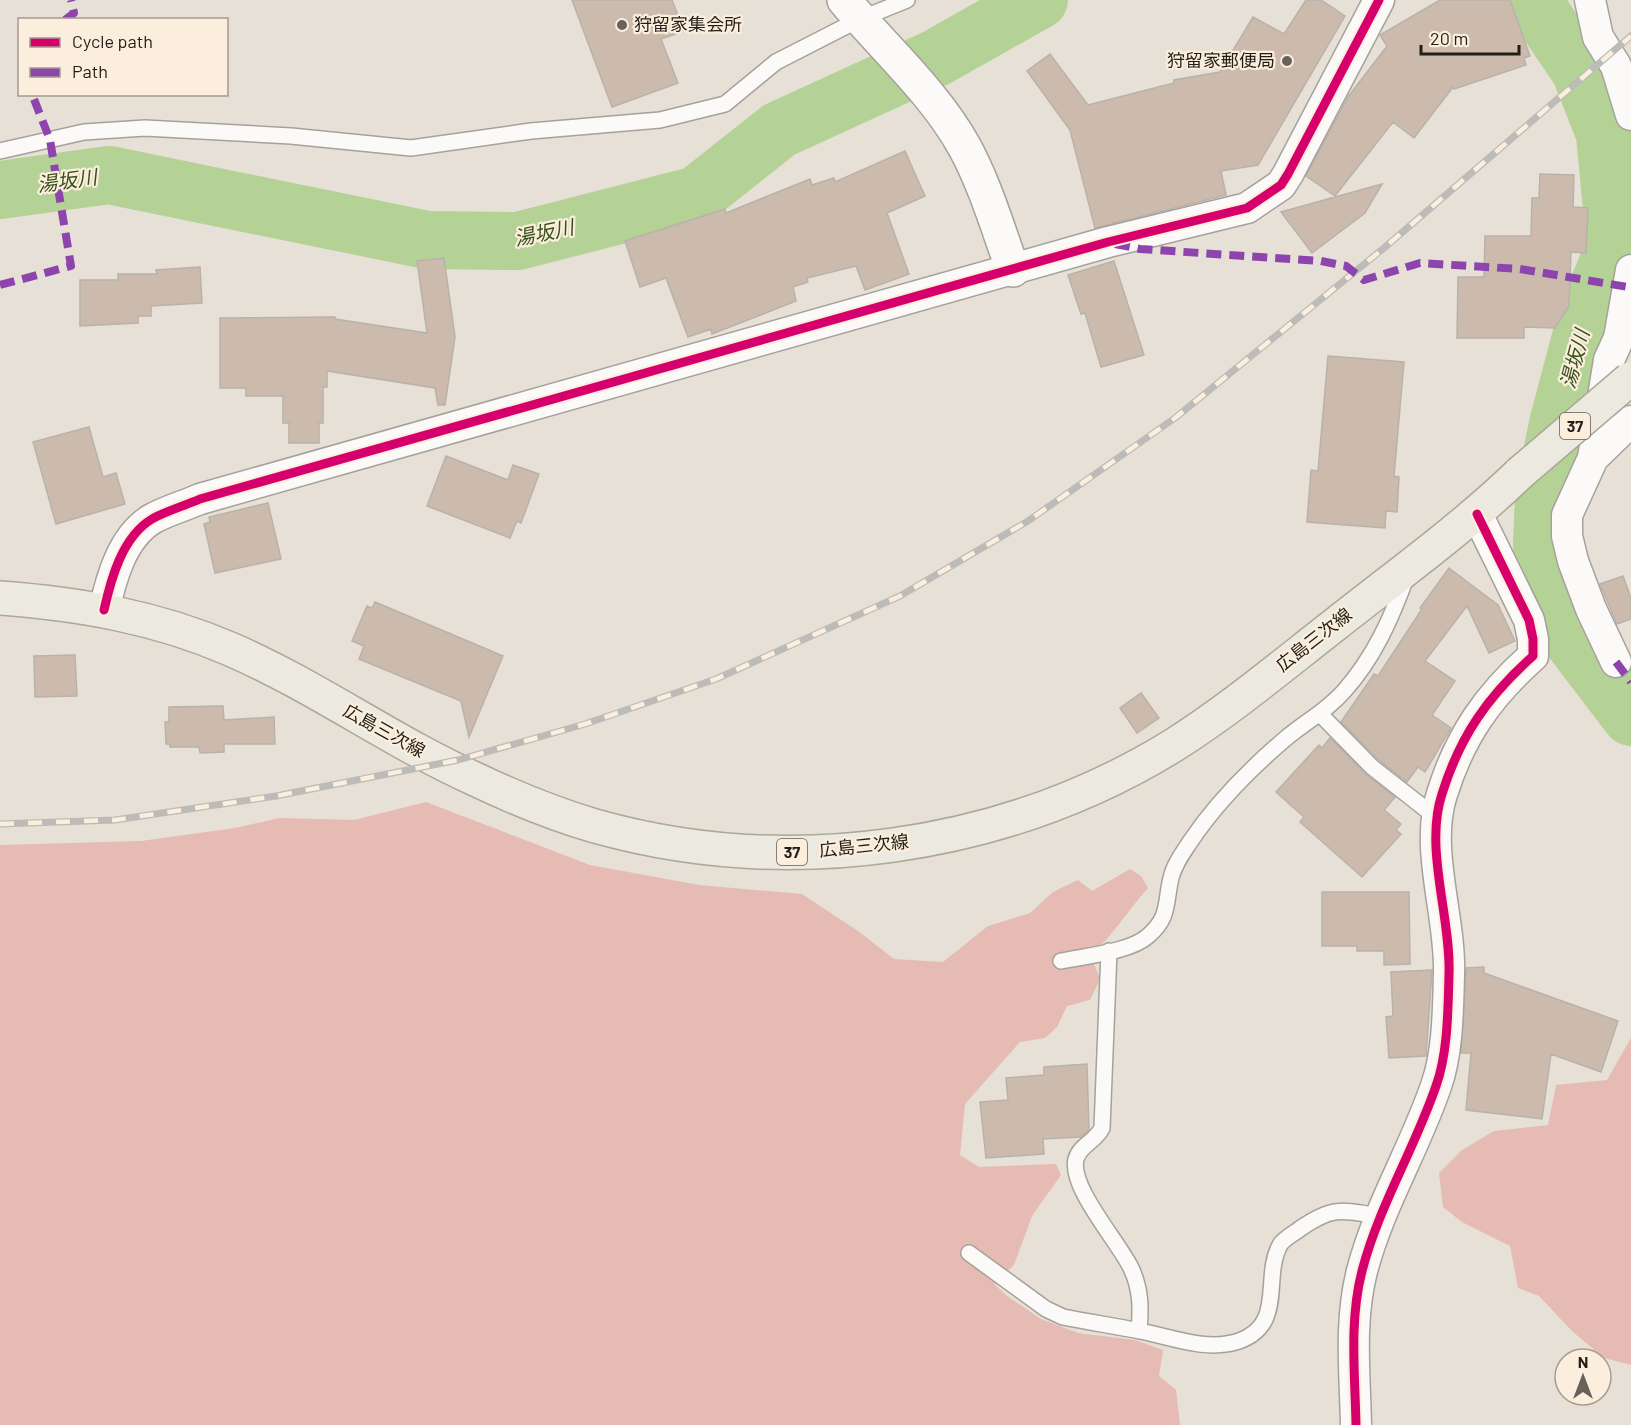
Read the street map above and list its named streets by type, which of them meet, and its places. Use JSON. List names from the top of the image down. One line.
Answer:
{"streets":{"main road":["37","広島三次線"]},"water":["湯坂川"],"places":["狩留家集会所","狩留家郵便局"],"legend":["Cycle path","Path"],"scale_bar":"20 m","north":"top"}
